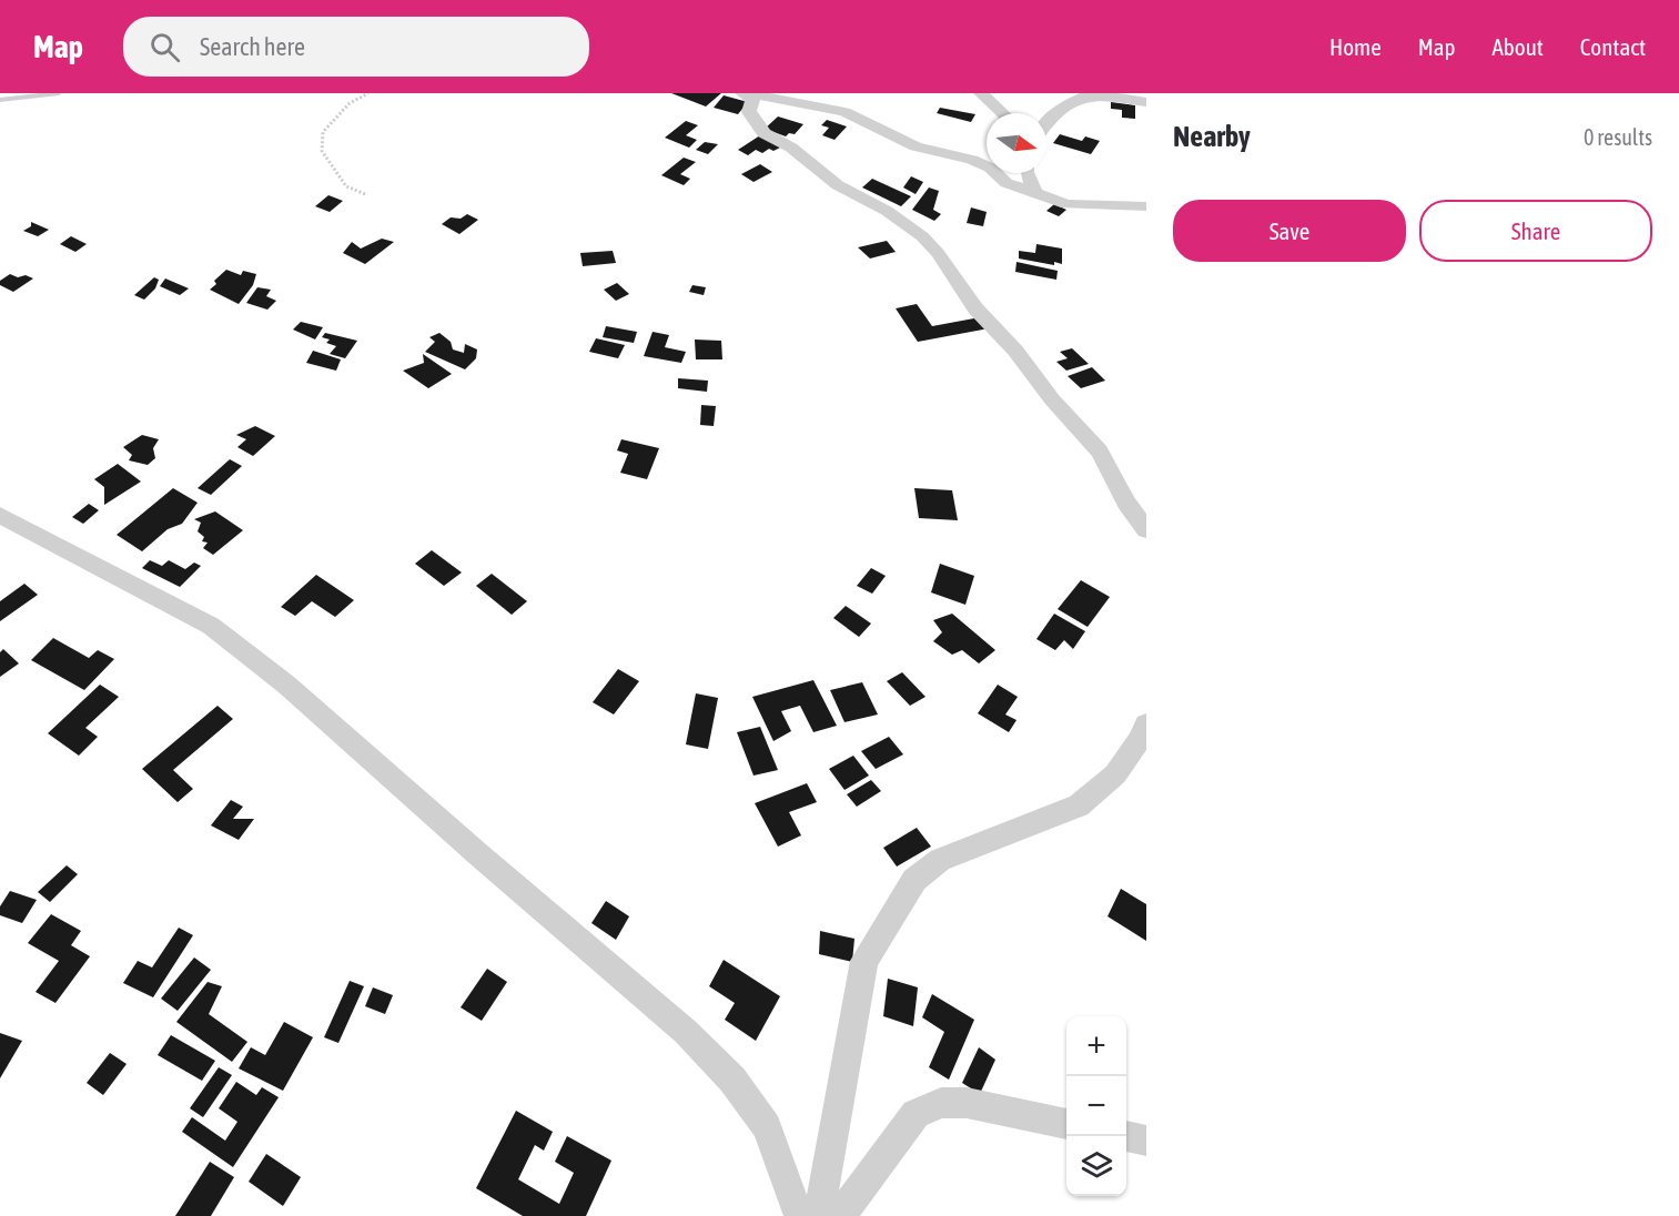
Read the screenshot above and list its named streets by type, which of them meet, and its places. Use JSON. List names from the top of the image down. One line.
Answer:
{"north":"right","page":{"header":"Map","search":"Search here","nav":["Home","Map","About","Contact"],"heading":["Nearby","0 results"],"buttons":["Save","Share"],"map_buttons":["+","−"]}}
